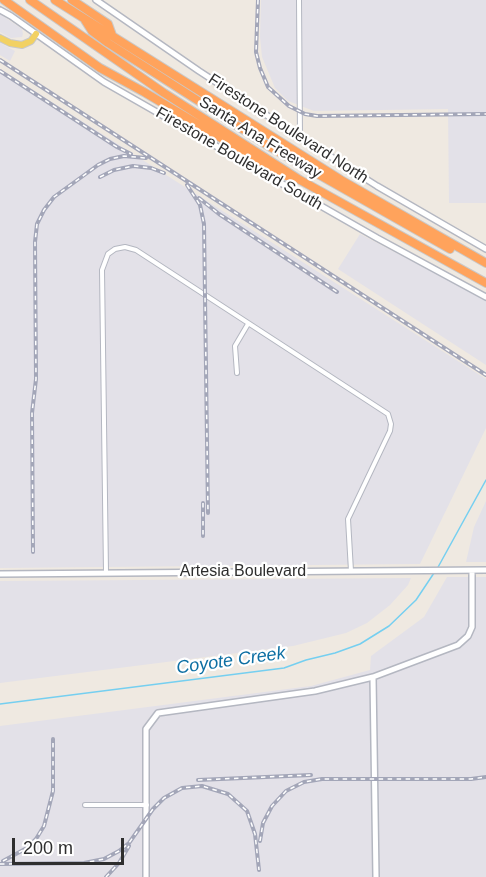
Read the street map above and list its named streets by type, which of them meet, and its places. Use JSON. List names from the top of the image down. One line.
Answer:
{"streets":{"highway":["Santa Ana Freeway"],"street":["Firestone Boulevard North","Firestone Boulevard South","Artesia Boulevard"]},"water":["Coyote Creek"],"scale_bar":"200 m"}
